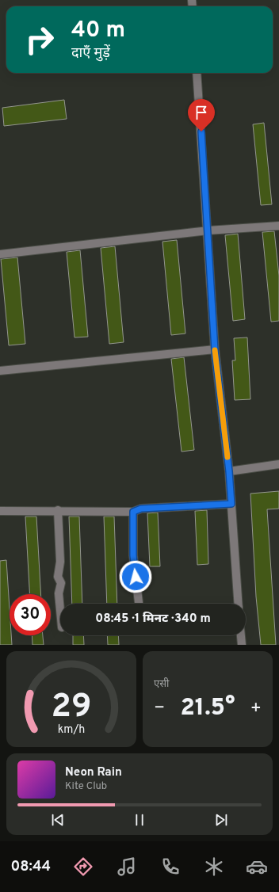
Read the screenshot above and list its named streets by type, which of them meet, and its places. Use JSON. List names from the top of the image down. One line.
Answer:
{"page":{"turn":["40 m","दाएँ मुड़ें"],"limit":"30","trip":"08:45 · 1 मिनट · 340 m","tile":"एसी","heat":["−","21.5°","+"],"song":["Neon Rain","Kite Club"],"tabs":"08:44","gauge":["29","km/h"]}}
